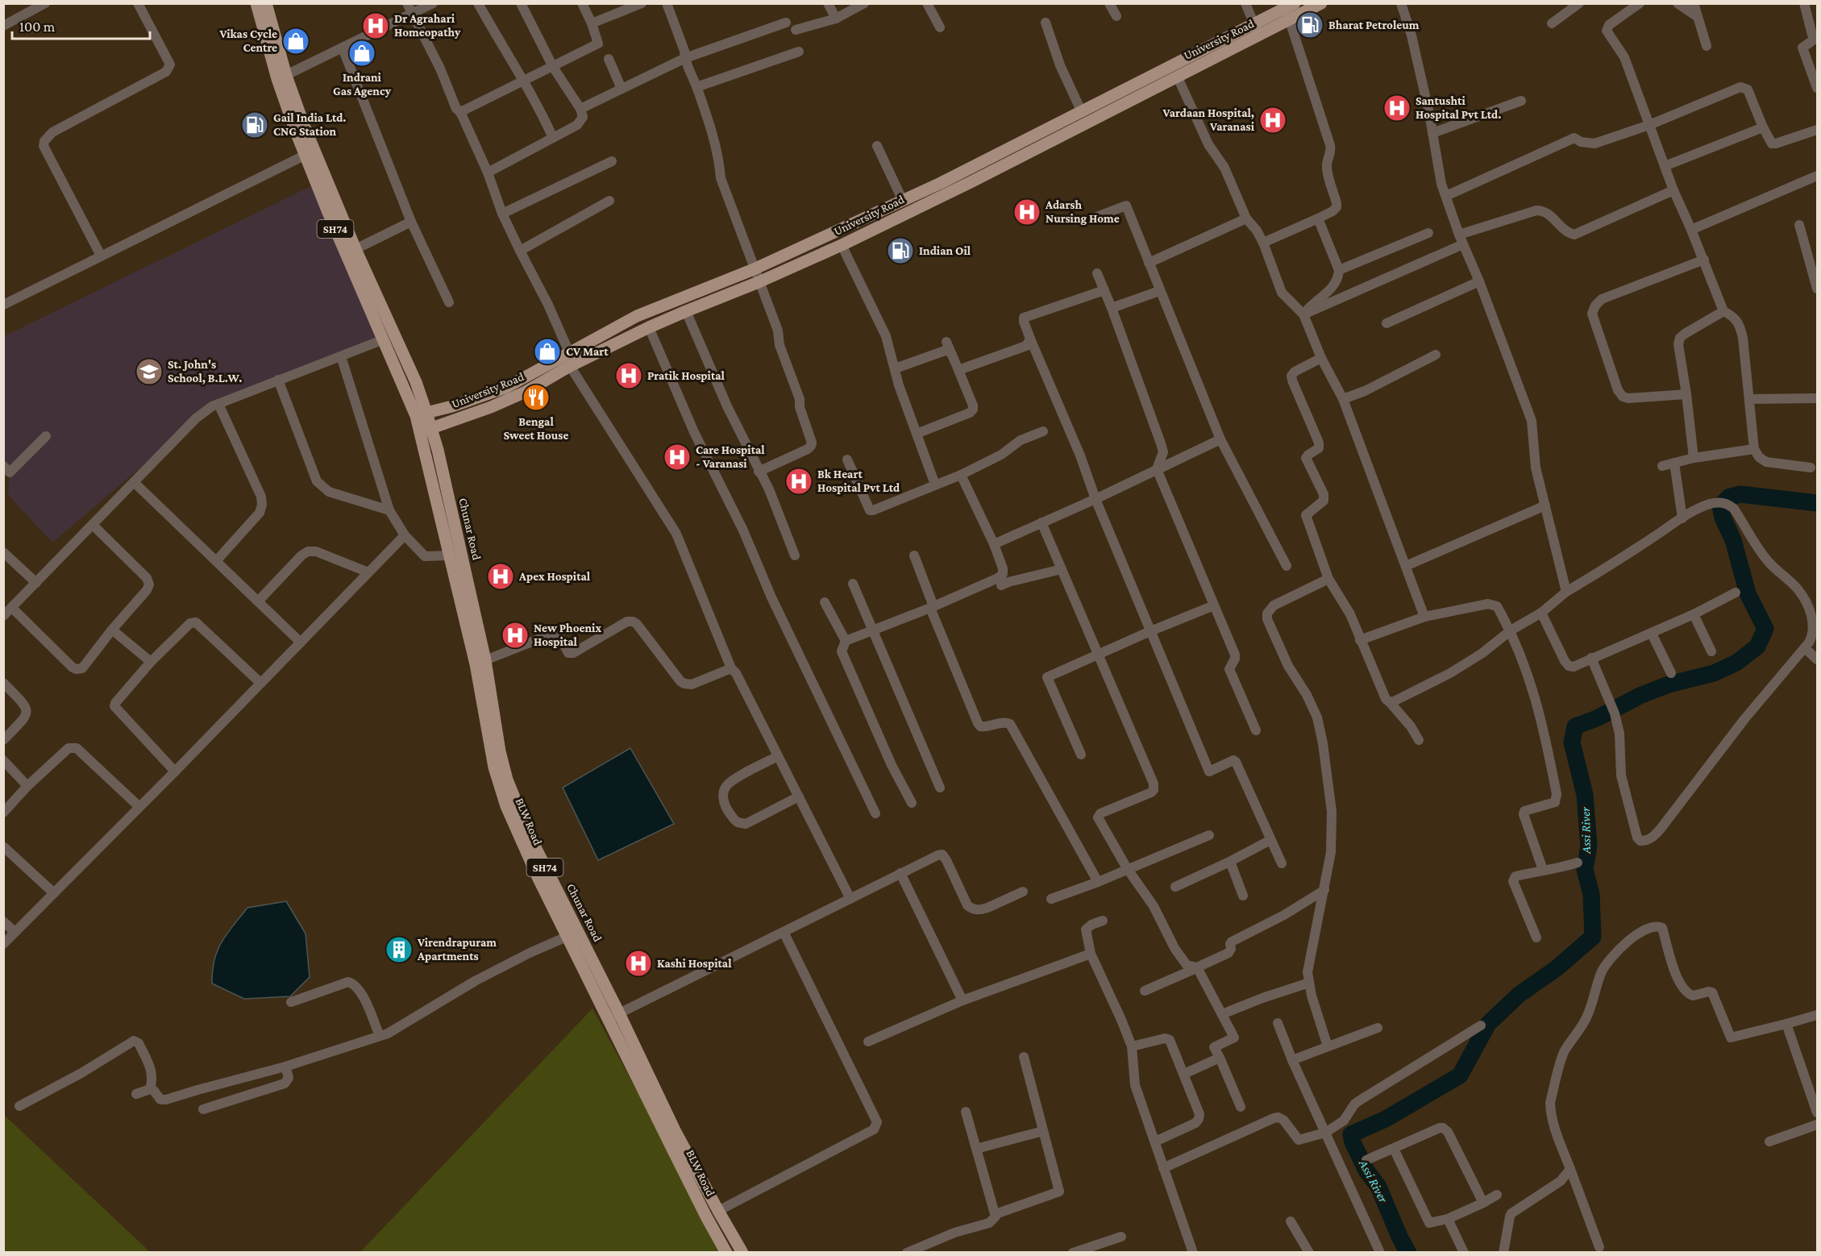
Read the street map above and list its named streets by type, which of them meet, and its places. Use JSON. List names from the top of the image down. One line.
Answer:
{"streets":{"main road":["University Road","SH74","Chunar Road","BLW Road"]},"crossings":[["University Road","SH74"],["SH74","Chunar Road"],["SH74","BLW Road"],["Chunar Road","BLW Road"]],"water":["Assi River"],"places":{"fuel station":["Bharat Petroleum","Gail India Ltd. CNG Station","Indian Oil"],"hospital":["Dr Agrahari Homeopathy","Santushti Hospital Pvt Ltd.","Vardaan Hospital, Varanasi","Adarsh Nursing Home","Pratik Hospital","Care Hospital - Varanasi","Bk Heart Hospital Pvt Ltd","Apex Hospital","New Phoenix Hospital","Kashi Hospital"],"shop":["Vikas Cycle Centre","Indrani Gas Agency","CV Mart"],"school or university":["St. John's School, B.L.W."],"restaurant":["Bengal Sweet House"],"building":["Virendrapuram Apartments"]},"scale_bar":"100 m"}
